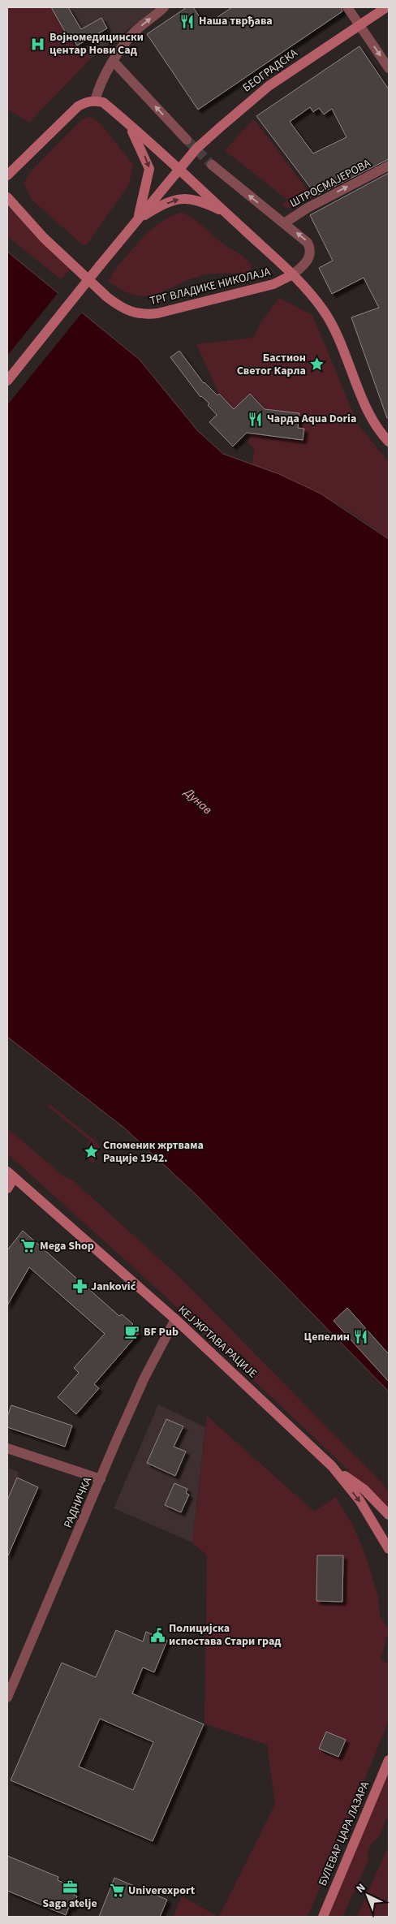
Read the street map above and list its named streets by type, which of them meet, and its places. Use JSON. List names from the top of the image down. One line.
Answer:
{"streets":{"main road":["БЕОГРАДСКА","ТРГ ВЛАДИКЕ НИКОЛАЈА","КЕЈ ЖРТАВА РАЦИЈЕ","БУЛЕВАР ЦАРА ЛАЗАРА"],"street":["ШТРОСМАЈЕРОВА","РАДНИЧКА"]},"crossings":[["БЕОГРАДСКА","ТРГ ВЛАДИКЕ НИКОЛАЈА"],["ШТРОСМАЈЕРОВА","ТРГ ВЛАДИКЕ НИКОЛАЈА"],["КЕЈ ЖРТАВА РАЦИЈЕ","РАДНИЧКА"]],"one_way":["ШТРОСМАЈЕРОВА"],"water":["Дунав"],"places":{"restaurant":["Наша тврђава","Чарда Aqua Doria","Цепелин"],"hospital":["Војномедицински центар Нови Сад"],"place":["Бастион Светог Карла","Споменик жртвама Рације 1942."],"supermarket":["Mega Shop","Univerexport"],"pharmacy":["Janković"],"cafe":["BF Pub"],"public building":["Полицијска испостава Стари град"],"office":["Saga atelje"]},"north":"top left"}
